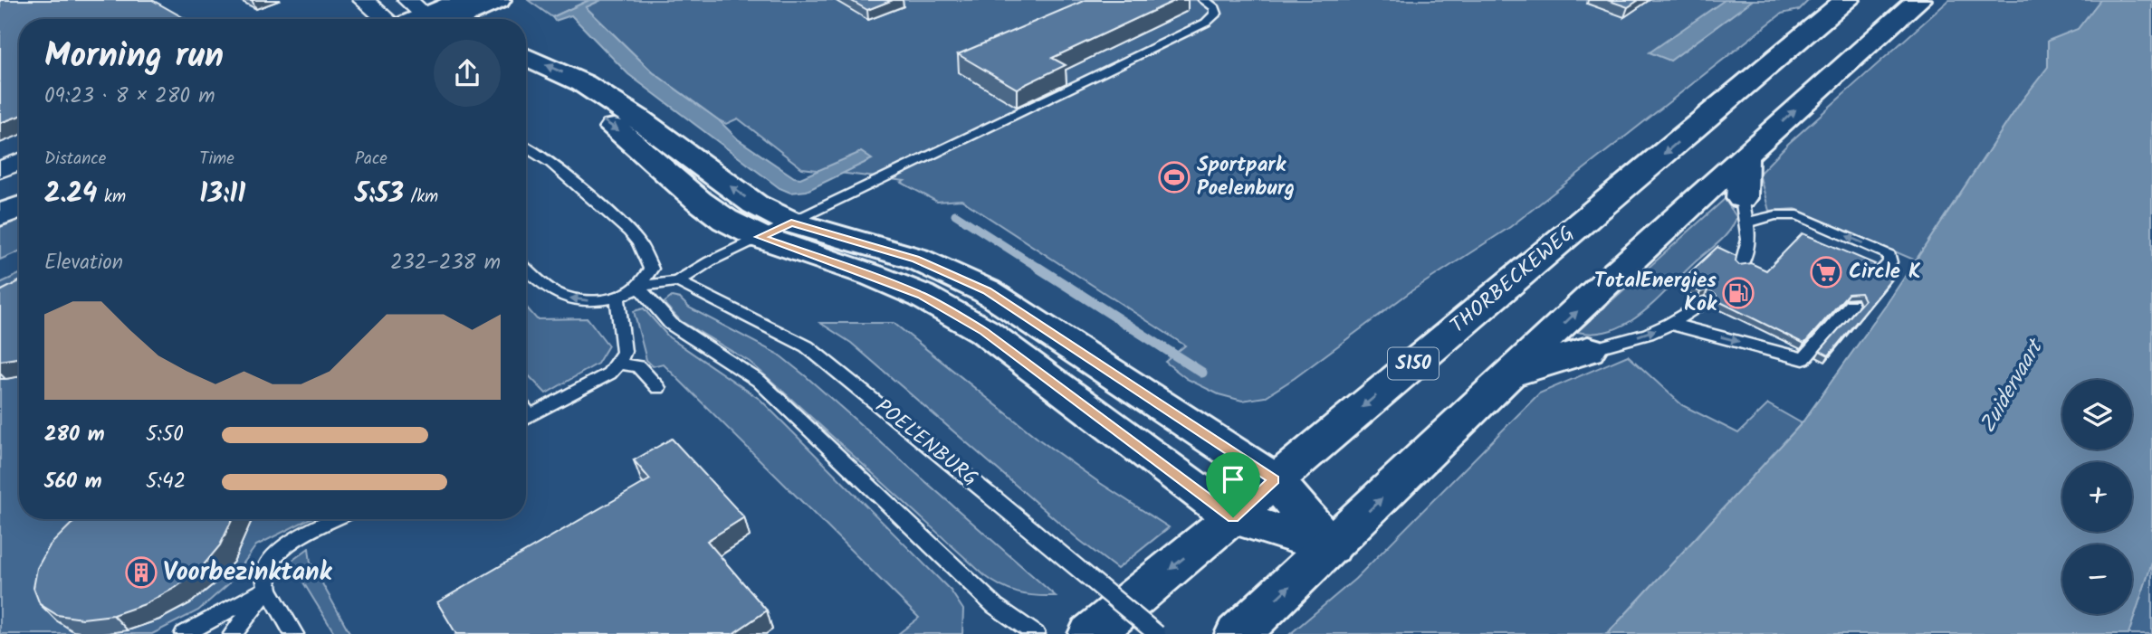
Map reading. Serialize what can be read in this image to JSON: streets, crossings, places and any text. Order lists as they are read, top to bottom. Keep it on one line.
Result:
{"streets":{"main road":["THORBECKEWEG","S150"],"lane":["POELENBURG"]},"water":["Zuidervaart"],"places":{"sports":["Sportpark Poelenburg"],"supermarket":["Circle K"],"fuel station":["TotalEnergies Kok"],"building":["Voorbezinktank"]},"page":{"heading":["Morning run","09:23 · 8 × 280 m"],"stats":[["Distance","2.24 km"],["Time","13:11"],["Pace","5:53 /km"]],"chart":["Elevation","232–238 m"],"map_buttons":["+","−"],"list":[{"name":"280 m","note":"5:50"},{"name":"560 m","note":"5:42"}]}}
